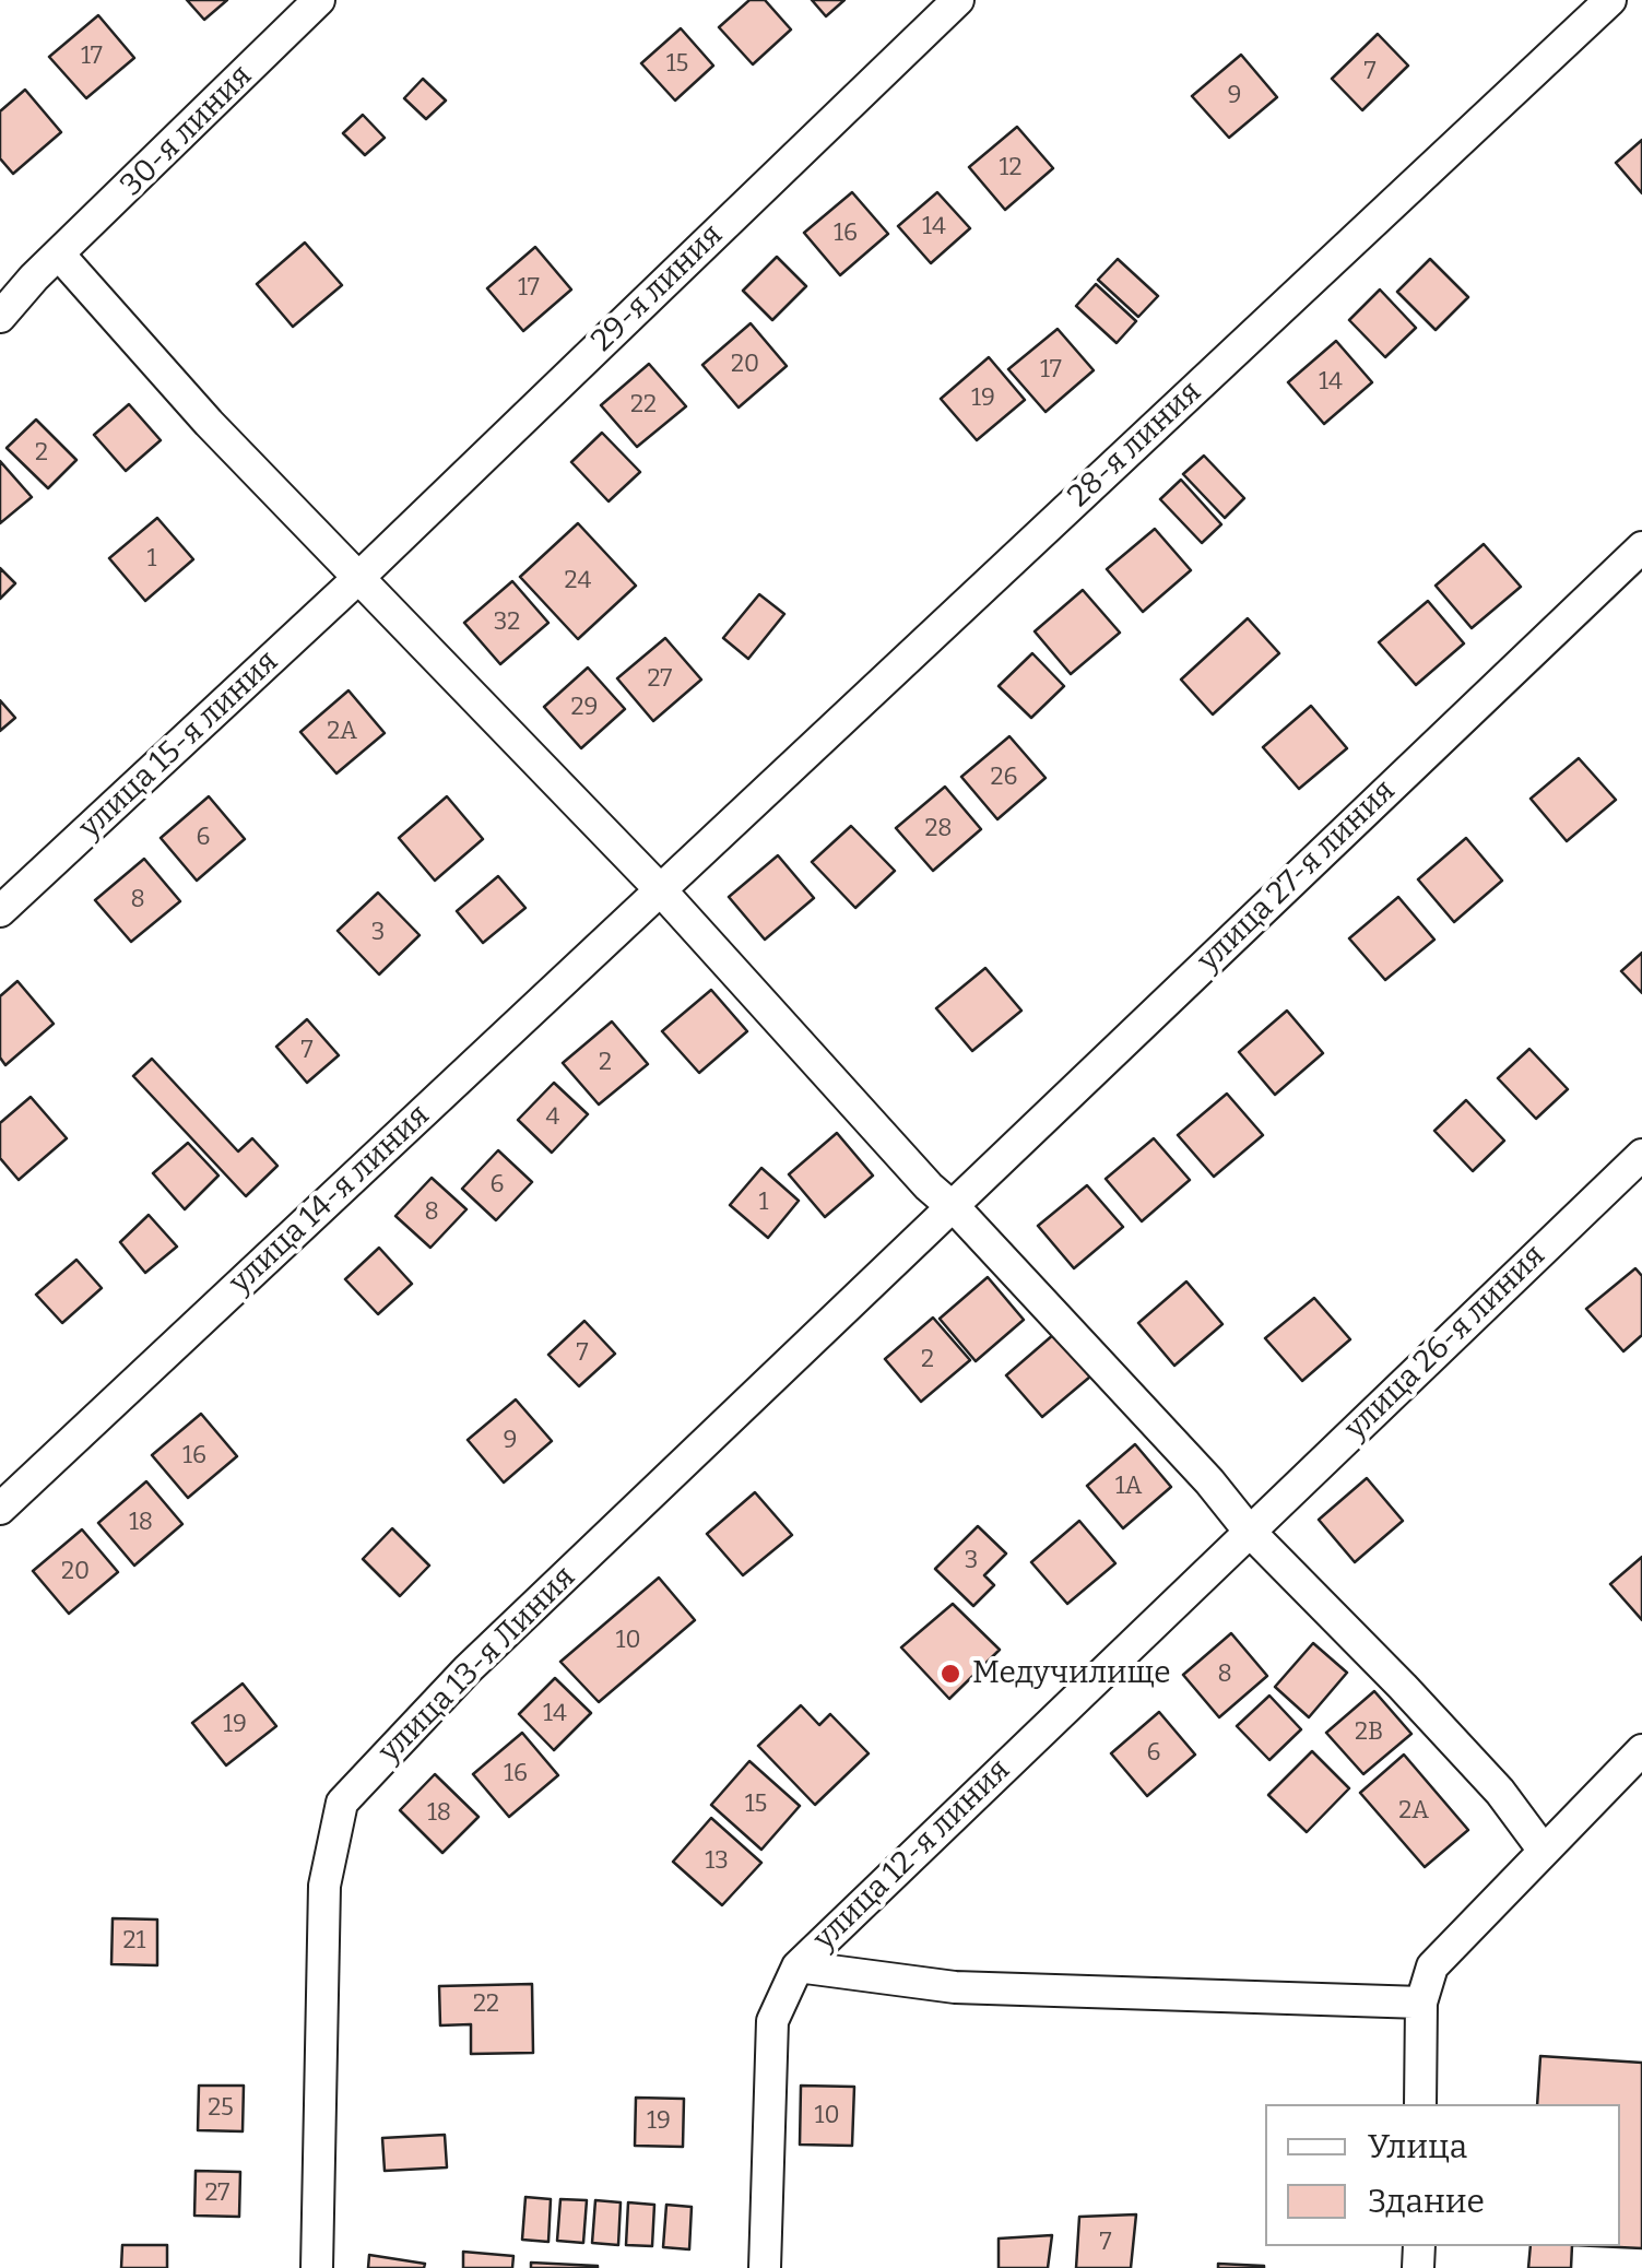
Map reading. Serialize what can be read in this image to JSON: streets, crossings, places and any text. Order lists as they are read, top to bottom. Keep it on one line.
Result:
{"streets":{"street":["30-я линия","29-я линия","28-я линия","улица 15-я линия","улица 27-я линия","улица 14-я линия","улица 26-я линия","улица 13-я Линия","улица 12-я линия"]},"crossings":[["29-я линия","улица 15-я линия"],["28-я линия","улица 14-я линия"],["улица 27-я линия","улица 13-я Линия"],["улица 26-я линия","улица 12-я линия"]],"places":["Медучилище"],"house_numbers":["17","15","7","9","12","14","16","17","20","17","14","19","22","2","1","24","32","27","29","2А","26","28","6","8","3","7","2","4","6","1","8","7","2","9","16","1А","18","3","20","10","8","14","19","2В","6","16","15","2А","18","13","21","22","25","10","19","27","7"],"legend":["Улица","Здание"]}
